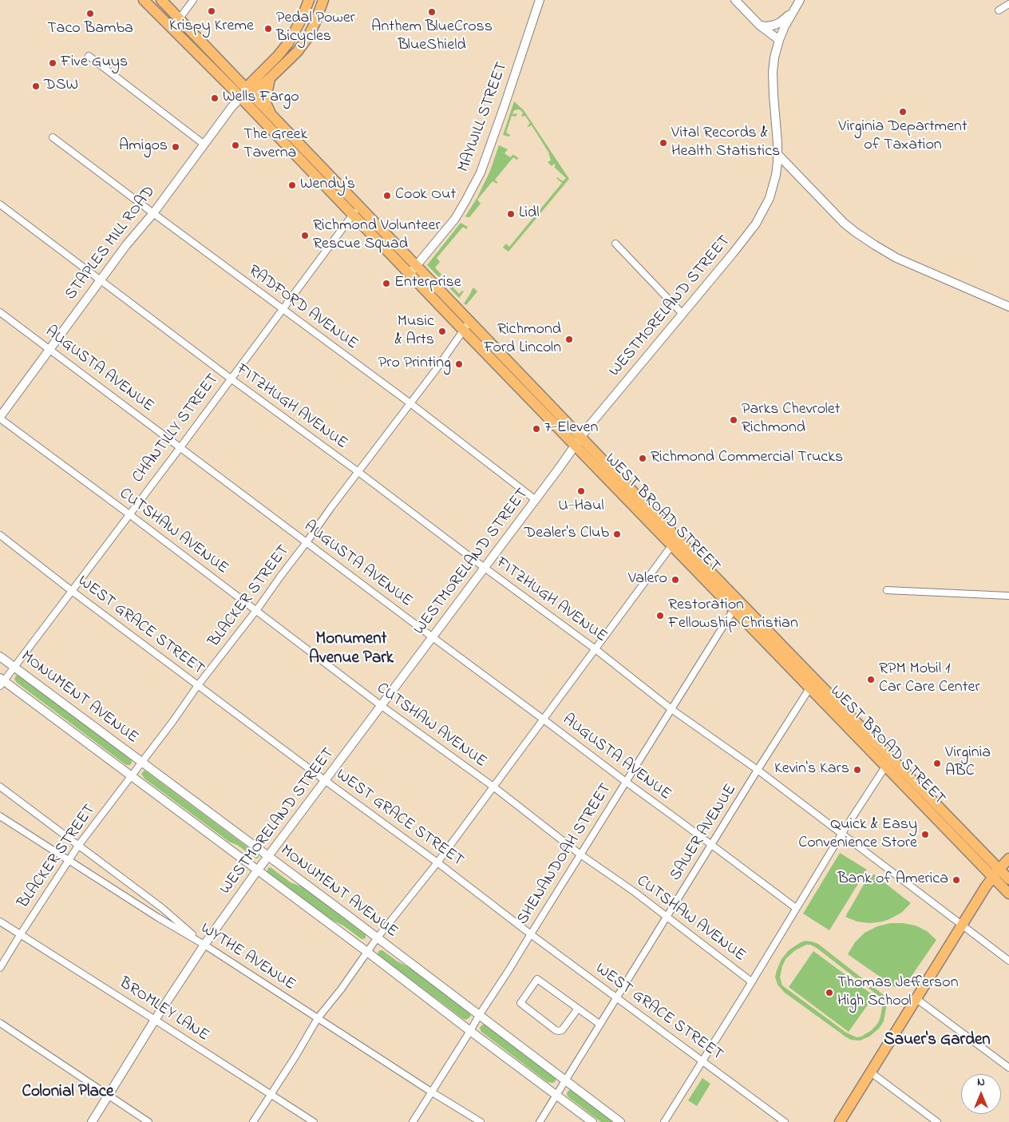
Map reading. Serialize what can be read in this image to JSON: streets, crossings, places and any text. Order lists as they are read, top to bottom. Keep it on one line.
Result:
{"streets":{"main road":["STAPLES MILL ROAD","WEST BROAD STREET"],"street":["MAYWILL STREET","WESTMORELAND STREET","RADFORD AVENUE","AUGUSTA AVENUE","FITZHUGH AVENUE","CHANTILLY STREET","CUTSHAW AVENUE","BLACKER STREET","WEST GRACE STREET","MONUMENT AVENUE","SAUER AVENUE","SHENANDOAH STREET","WYTHE AVENUE","BROMLEY LANE"]},"crossings":[["MAYWILL STREET","WEST BROAD STREET"],["STAPLES MILL ROAD","RADFORD AVENUE"],["STAPLES MILL ROAD","AUGUSTA AVENUE"],["STAPLES MILL ROAD","FITZHUGH AVENUE"],["STAPLES MILL ROAD","WEST BROAD STREET"],["STAPLES MILL ROAD","CUTSHAW AVENUE"],["WESTMORELAND STREET","RADFORD AVENUE"],["WESTMORELAND STREET","AUGUSTA AVENUE"],["WESTMORELAND STREET","FITZHUGH AVENUE"],["WESTMORELAND STREET","WEST BROAD STREET"],["WESTMORELAND STREET","CUTSHAW AVENUE"],["WESTMORELAND STREET","WEST GRACE STREET"],["WESTMORELAND STREET","MONUMENT AVENUE"],["WESTMORELAND STREET","WYTHE AVENUE"],["WESTMORELAND STREET","BROMLEY LANE"],["RADFORD AVENUE","CHANTILLY STREET"],["RADFORD AVENUE","BLACKER STREET"],["AUGUSTA AVENUE","CHANTILLY STREET"],["AUGUSTA AVENUE","BLACKER STREET"],["AUGUSTA AVENUE","SAUER AVENUE"],["AUGUSTA AVENUE","SHENANDOAH STREET"],["FITZHUGH AVENUE","CHANTILLY STREET"],["FITZHUGH AVENUE","BLACKER STREET"],["FITZHUGH AVENUE","SAUER AVENUE"],["FITZHUGH AVENUE","SHENANDOAH STREET"],["CHANTILLY STREET","WEST BROAD STREET"],["CHANTILLY STREET","CUTSHAW AVENUE"],["CHANTILLY STREET","WEST GRACE STREET"],["CHANTILLY STREET","MONUMENT AVENUE"],["WEST BROAD STREET","BLACKER STREET"],["WEST BROAD STREET","SAUER AVENUE"],["WEST BROAD STREET","SHENANDOAH STREET"],["CUTSHAW AVENUE","BLACKER STREET"],["CUTSHAW AVENUE","SAUER AVENUE"],["CUTSHAW AVENUE","SHENANDOAH STREET"],["BLACKER STREET","WEST GRACE STREET"],["BLACKER STREET","MONUMENT AVENUE"],["BLACKER STREET","WYTHE AVENUE"],["BLACKER STREET","BROMLEY LANE"],["WEST GRACE STREET","SAUER AVENUE"],["WEST GRACE STREET","SHENANDOAH STREET"],["MONUMENT AVENUE","SAUER AVENUE"],["MONUMENT AVENUE","SHENANDOAH STREET"],["SHENANDOAH STREET","WYTHE AVENUE"]],"districts":["Monument Avenue Park","Sauer's Garden","Colonial Place"],"places":["Krispy Kreme","Anthem BlueCross BlueShield","Taco Bamba","Pedal Power Bicycles","Five Guys","DSW","Wells Fargo","Virginia Department of Taxation","Vital Records & Health Statistics","The Greek Taverna","Amigos","Wendy's","Cook Out","Lidl","Richmond Volunteer Rescue Squad","Enterprise","Music & Arts","Richmond Ford Lincoln","Pro Printing","Parks Chevrolet Richmond","7-Eleven","Richmond Commercial Trucks","U-Haul","Dealer's Club","Valero","Restoration Fellowship Christian","RPM Mobil 1 Car Care Center","Virginia ABC","Kevin's Kars","Quick & Easy Convenience Store","Bank of America","Thomas Jefferson High School"],"north":"top"}
